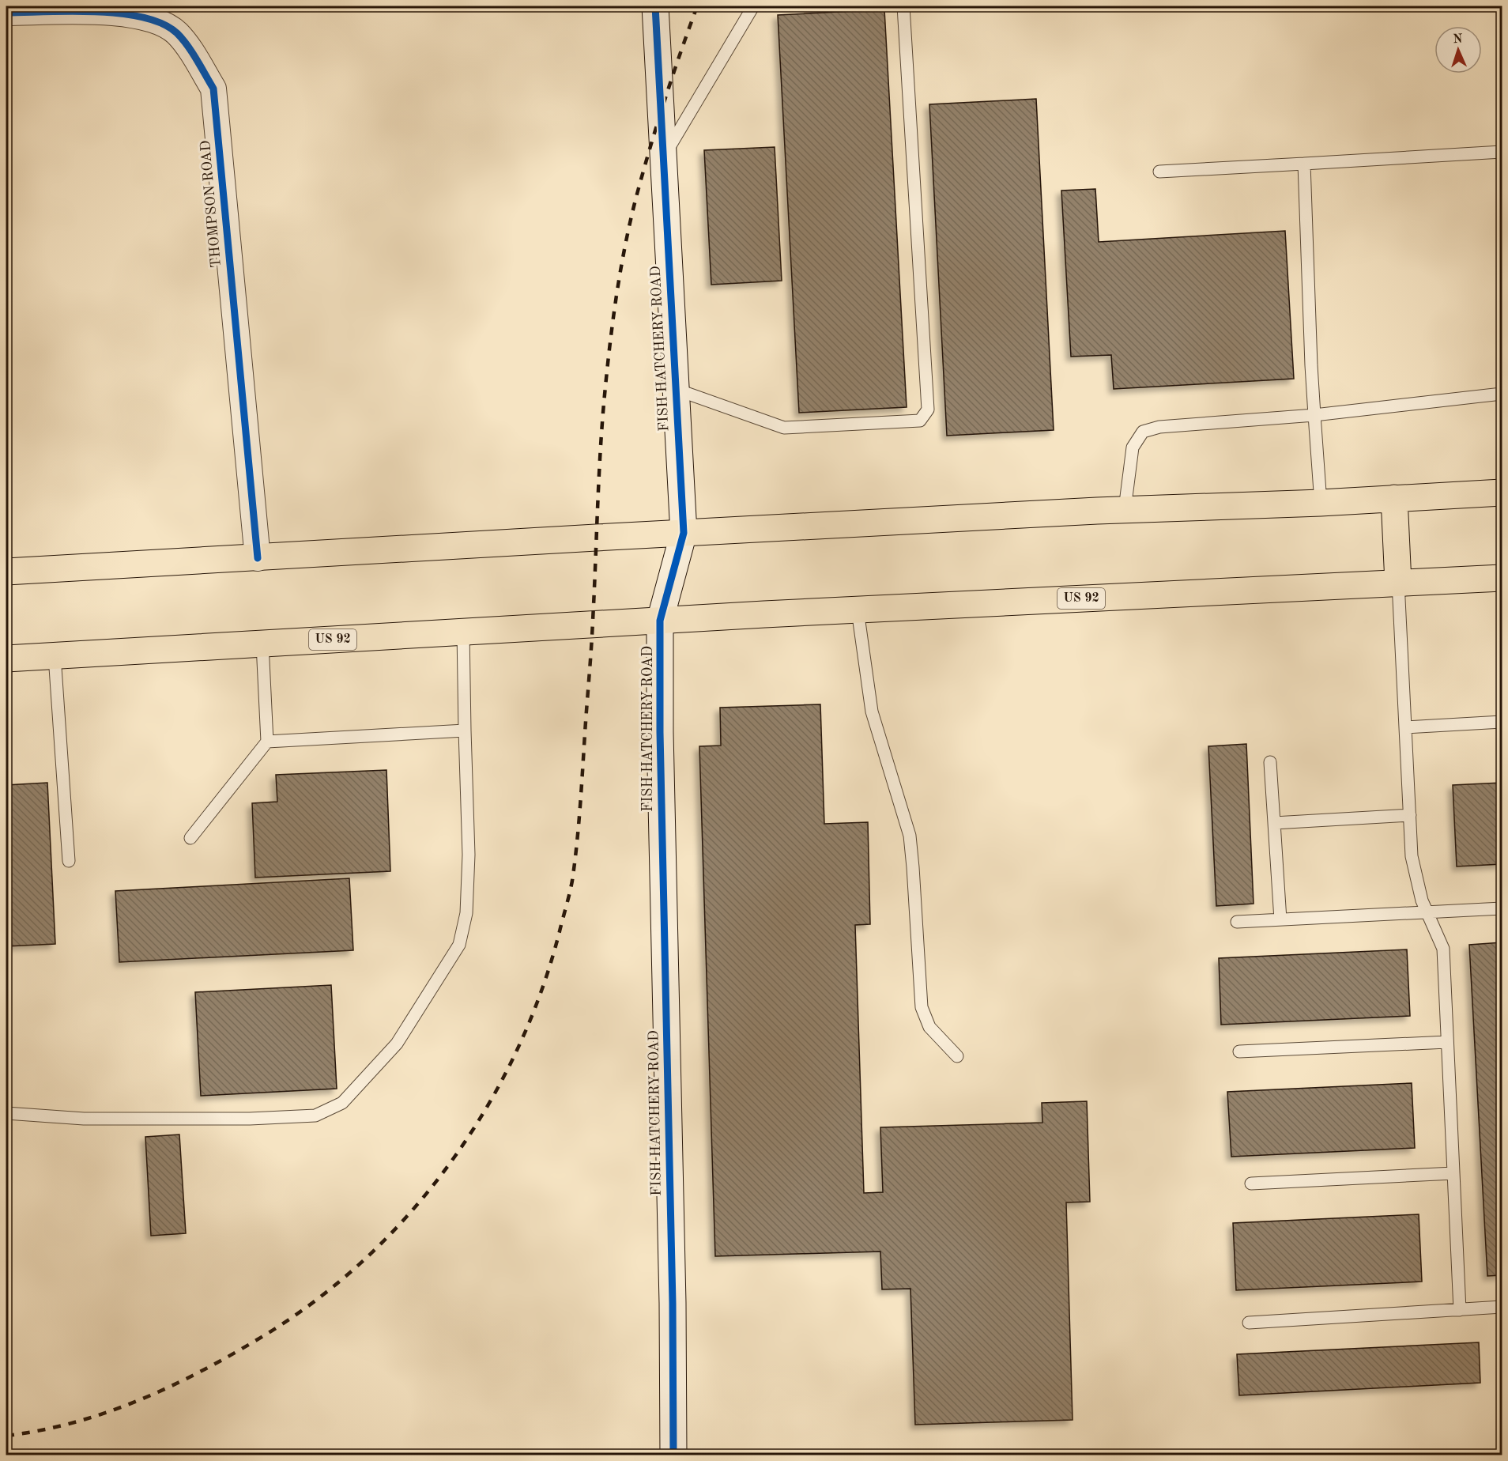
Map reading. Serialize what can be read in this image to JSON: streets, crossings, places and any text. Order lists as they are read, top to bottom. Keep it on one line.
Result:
{"streets":{"main road":["US 92"],"street":["THOMPSON ROAD","FISH HATCHERY ROAD"]},"crossings":[["FISH HATCHERY ROAD","US 92"]],"north":"top"}
